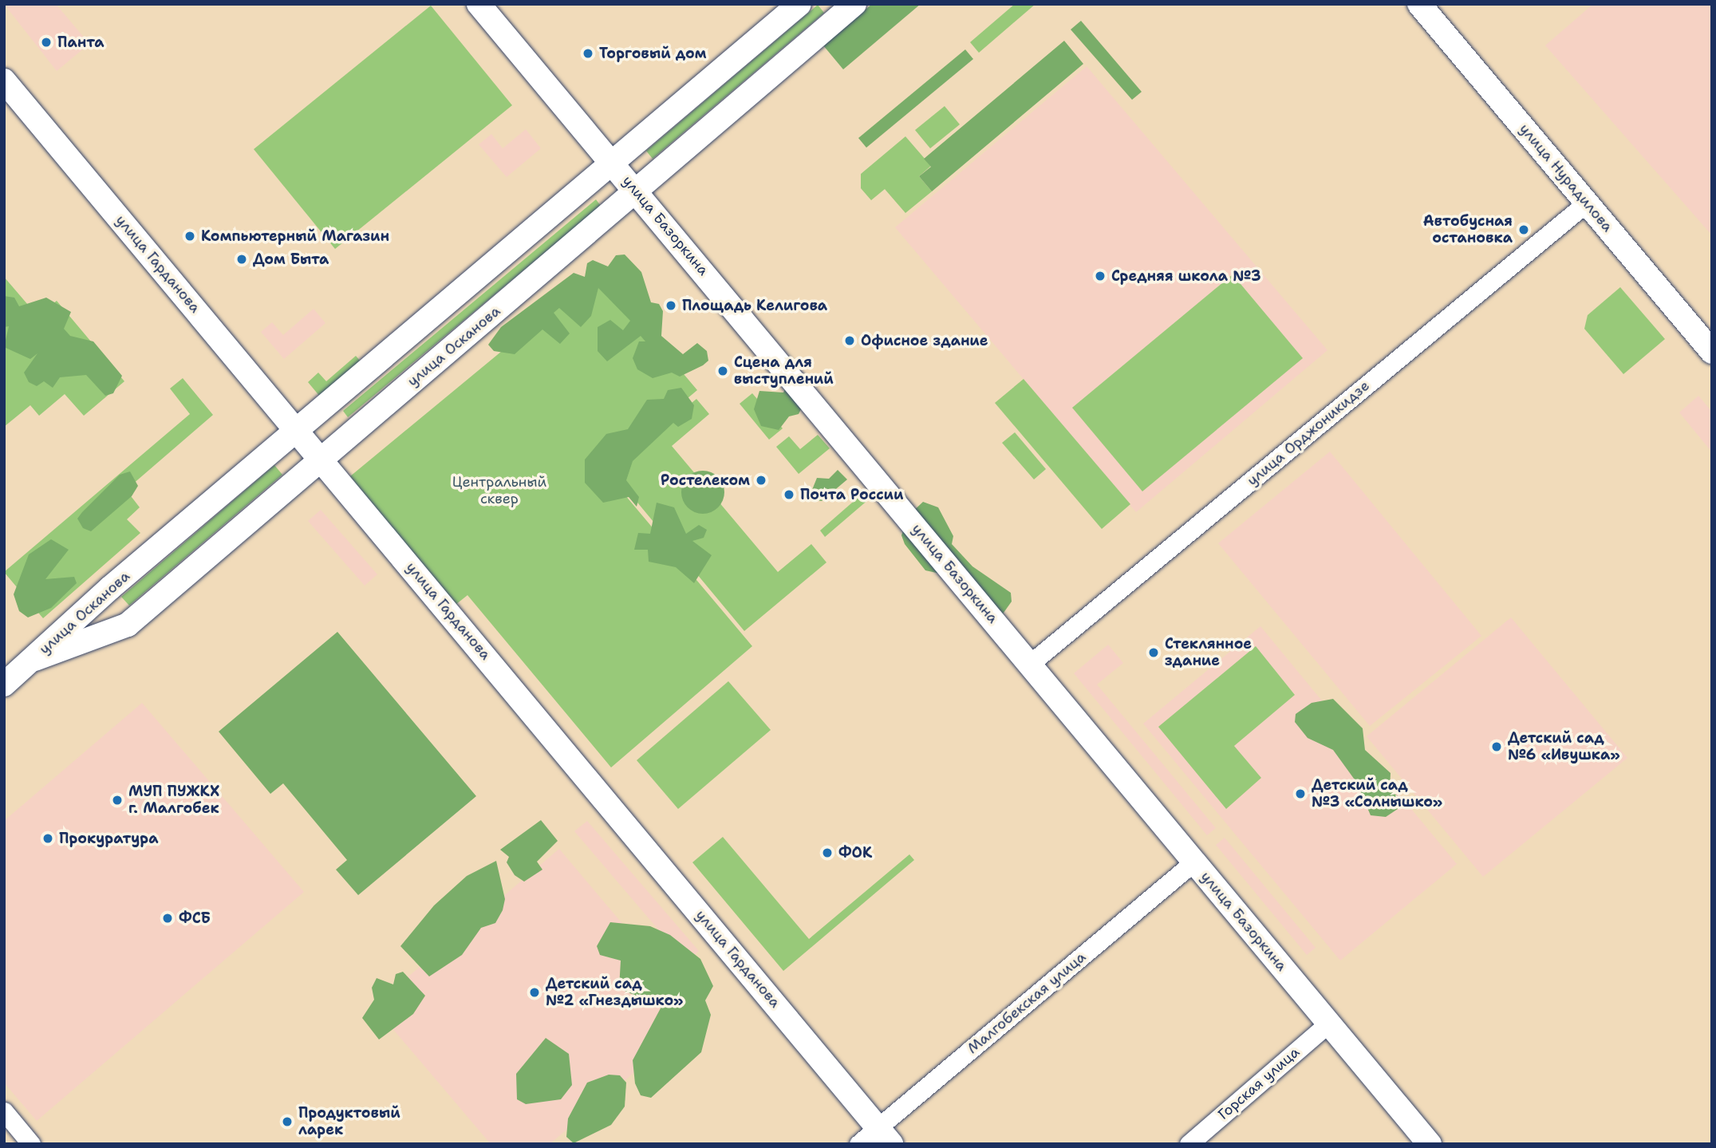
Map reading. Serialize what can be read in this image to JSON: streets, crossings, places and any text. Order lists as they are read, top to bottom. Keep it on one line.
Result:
{"streets":{"street":["улица Нурадилова","улица Базоркина","улица Гарданова","улица Осканова","улица Орджоникидзе","Малгобекская улица","Горская улица"]},"crossings":[["улица Нурадилова","улица Орджоникидзе"],["улица Базоркина","улица Осканова"],["улица Базоркина","улица Орджоникидзе"],["улица Базоркина","Малгобекская улица"],["улица Базоркина","Горская улица"],["улица Гарданова","улица Осканова"],["улица Гарданова","Малгобекская улица"]],"parks":["Центральный сквер"],"places":["Панта","Торговый дом","Автобусная остановка","Компьютерный Магазин","Дом Быта","Средняя школа №3","Площадь Келигова","Офисное здание","Сцена для выступлений","Ростелеком","Почта России","Стеклянное здание","Детский сад №6 «Ивушка»","Детский сад №3 «Солнышко»","МУП ПУЖКХ г. Малгобек","Прокуратура","ФОК","ФСБ","Детский сад №2 «Гнездышко»","Продуктовый ларек"]}
